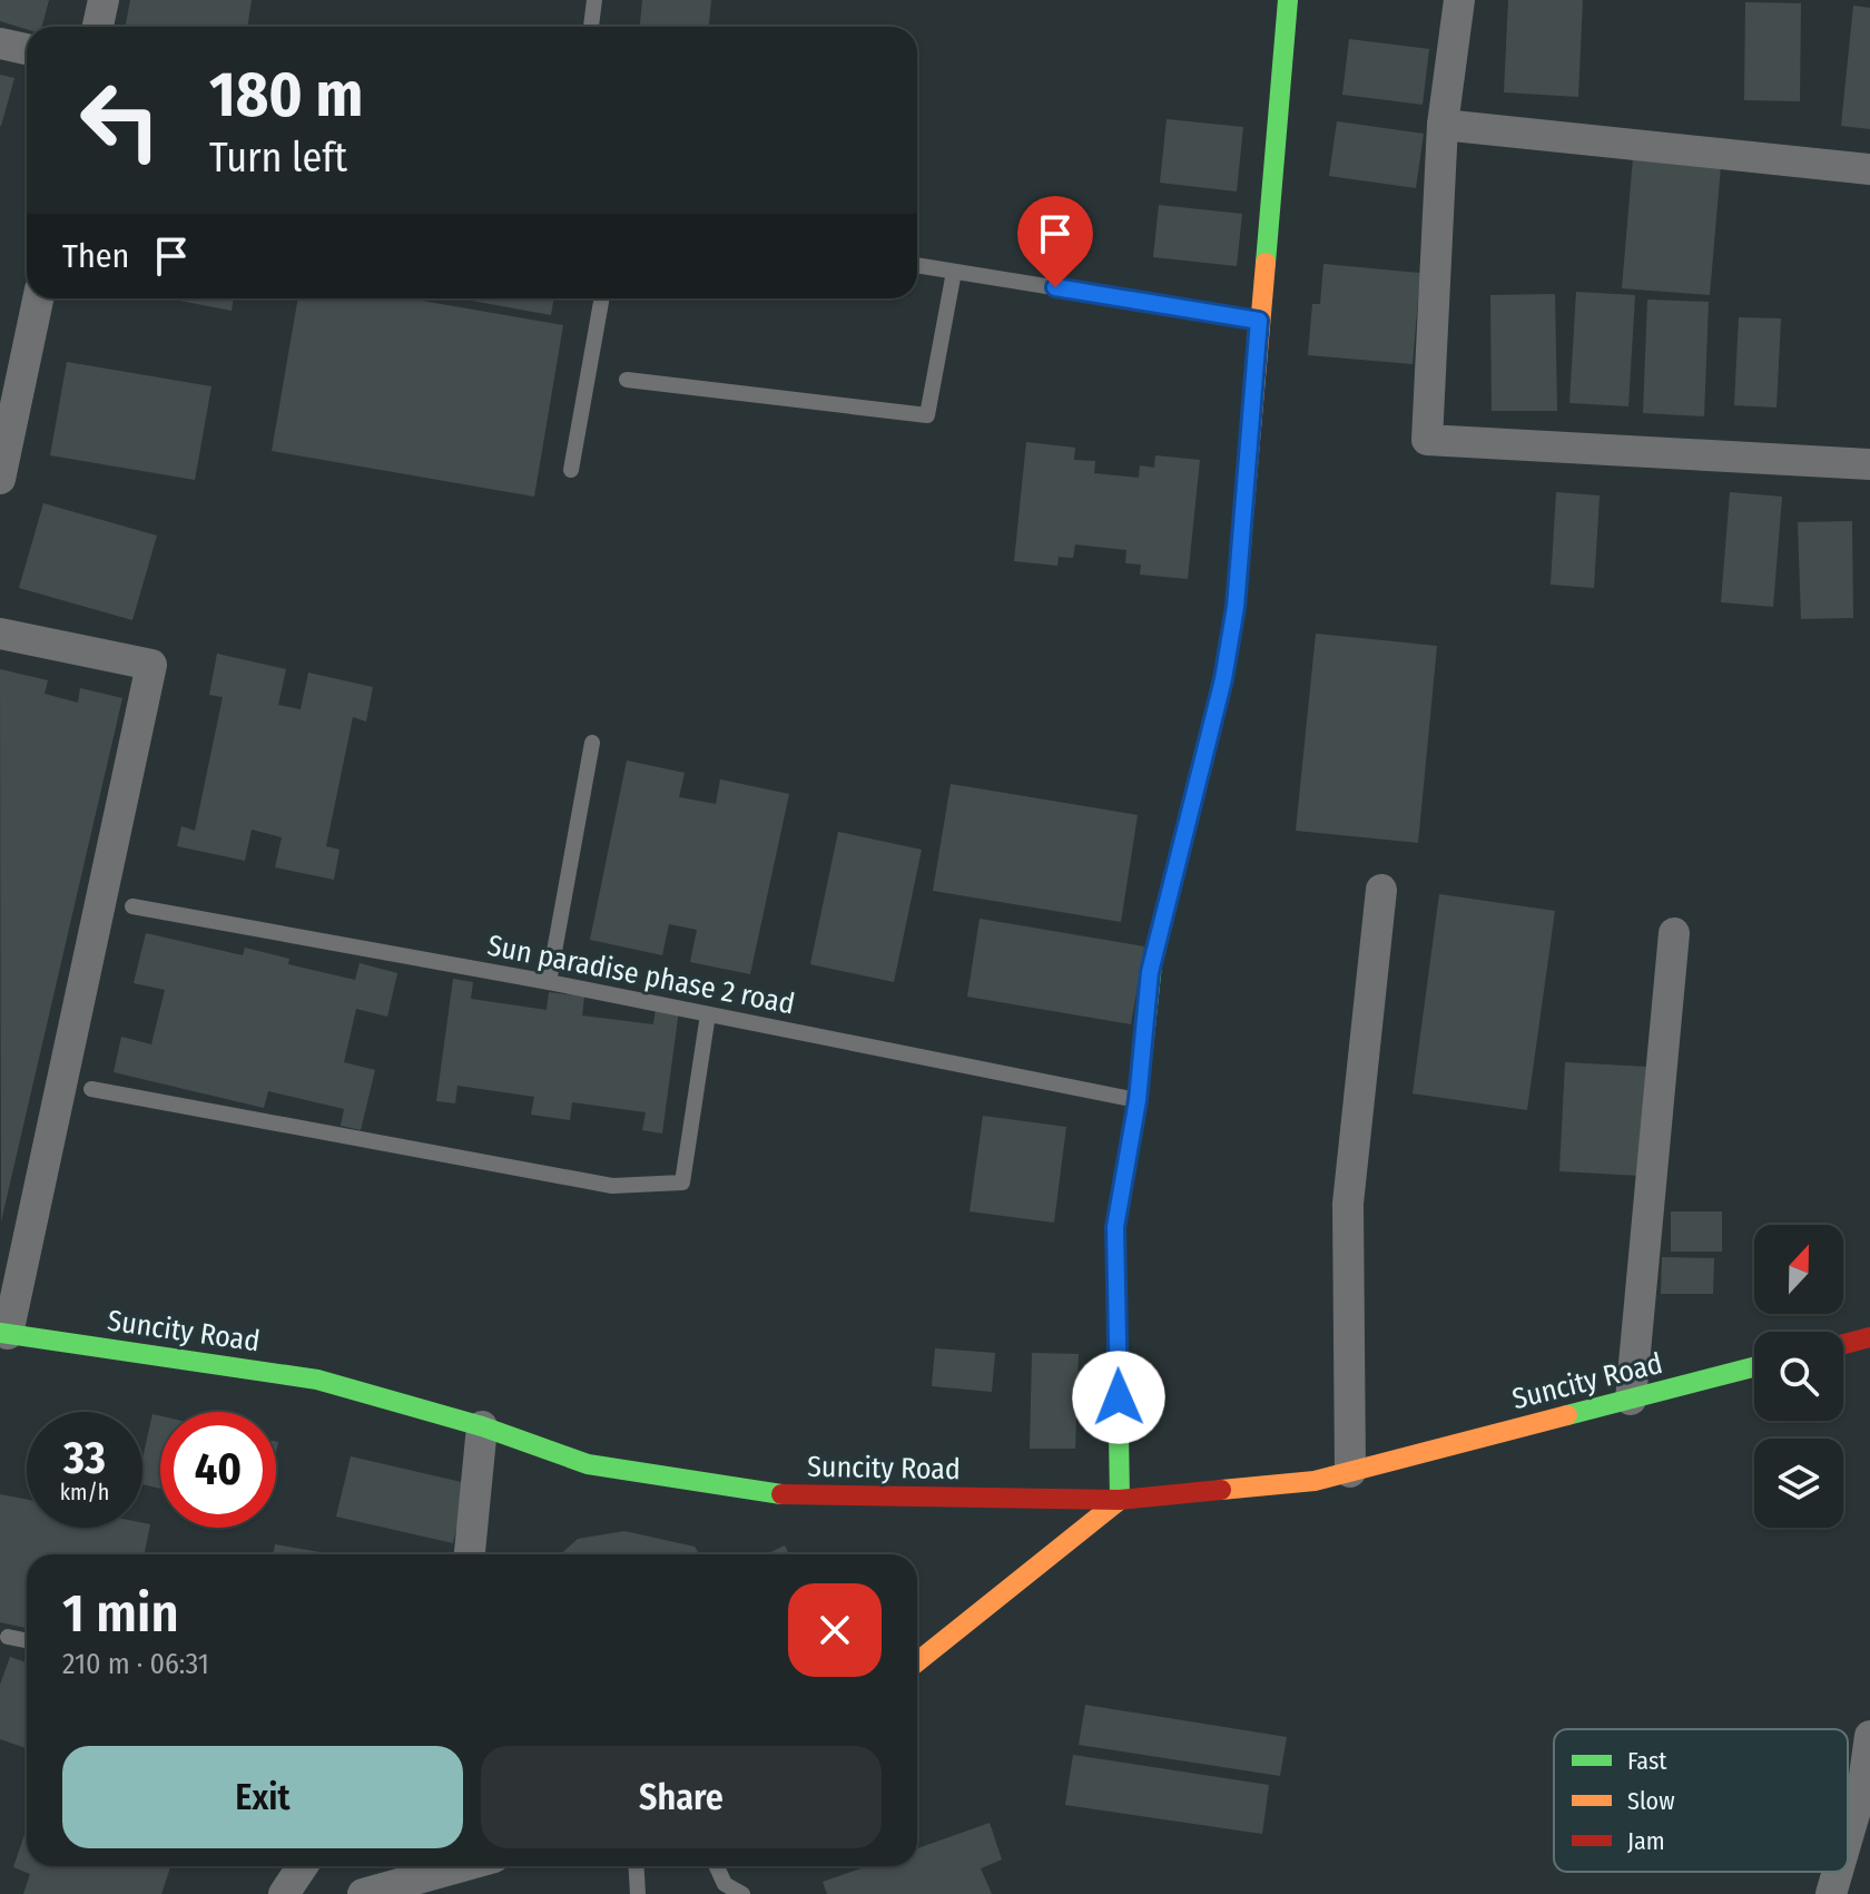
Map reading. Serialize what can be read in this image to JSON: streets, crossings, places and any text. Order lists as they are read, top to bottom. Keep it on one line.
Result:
{"streets":{"street":["Suncity Road"],"lane":["Sun paradise phase 2 road"]},"legend":["Fast","Slow","Jam"],"north":"top","page":{"turn":["180 m","Turn left"],"then":"Then","speed":"33 km/h","limit":"40","heading":["1 min","210 m · 06:31"],"buttons":["Exit","Share"]}}
